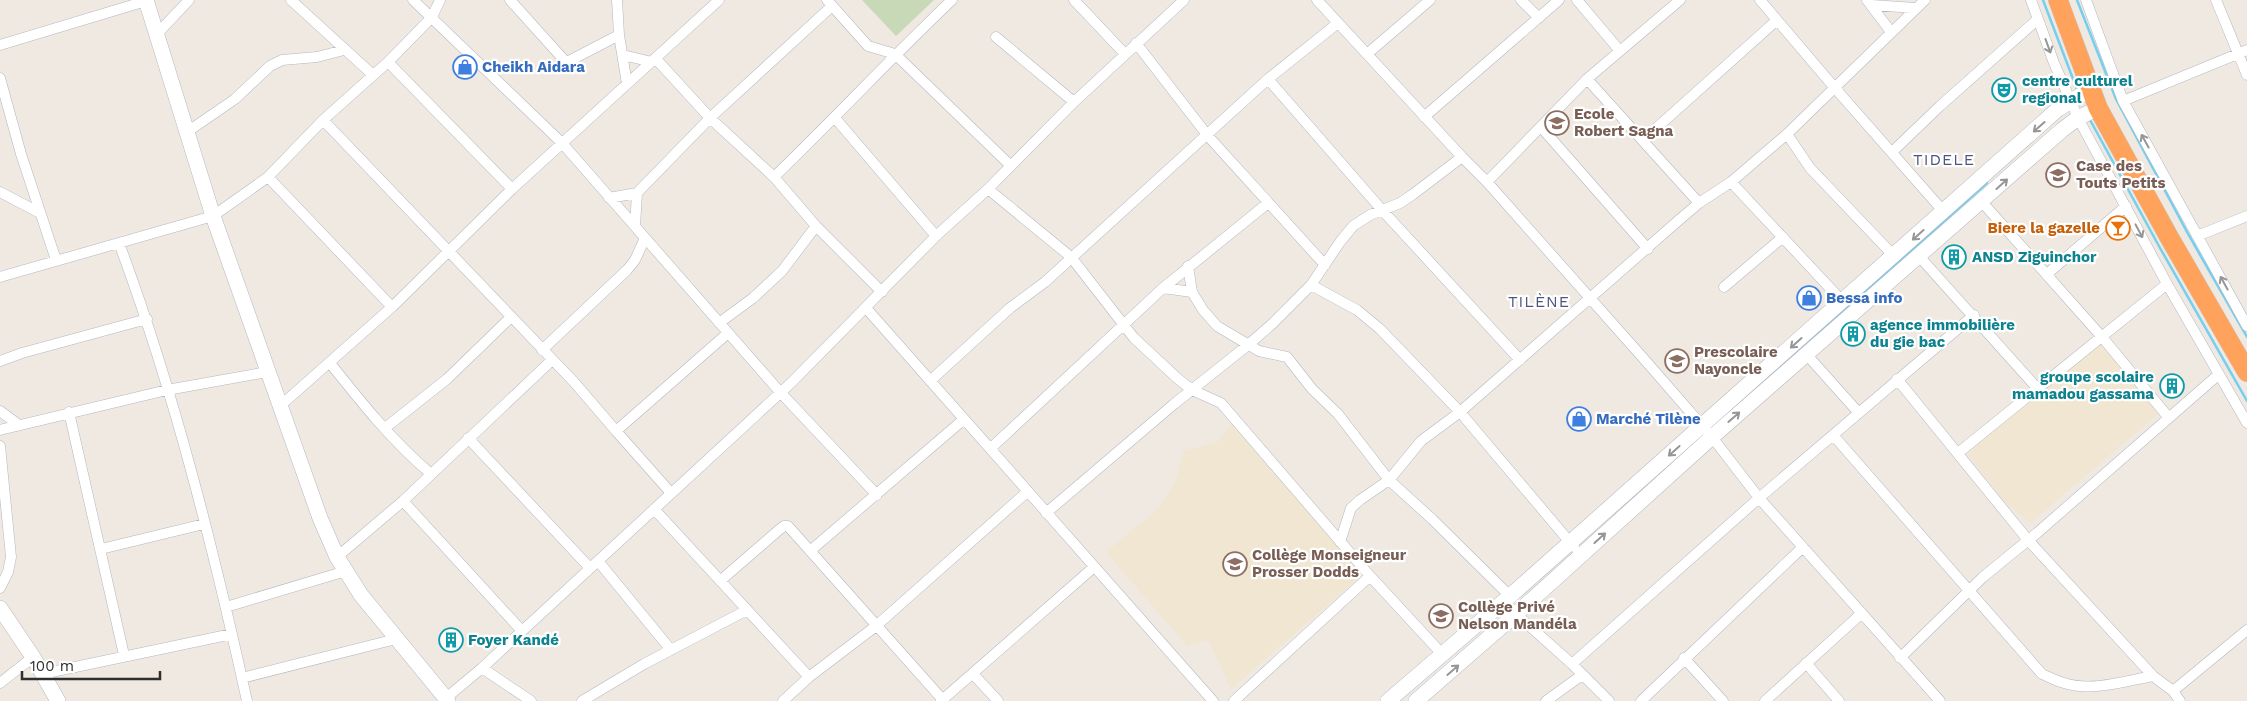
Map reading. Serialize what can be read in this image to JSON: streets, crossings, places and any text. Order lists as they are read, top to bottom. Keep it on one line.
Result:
{"districts":["TIDELE","TILÈNE"],"places":{"shop":["Cheikh Aidara","Bessa info","Marché Tilène"],"theatre":["centre culturel regional"],"school or university":["Ecole Robert Sagna","Case des Touts Petits","Prescolaire Nayoncle","Collège Monseigneur Prosser Dodds","Collège Privé Nelson Mandéla"],"bar":["Biere la gazelle"],"building":["ANSD Ziguinchor","agence immobilière du gie bac","groupe scolaire mamadou gassama","Foyer Kandé"]},"scale_bar":"100 m"}
